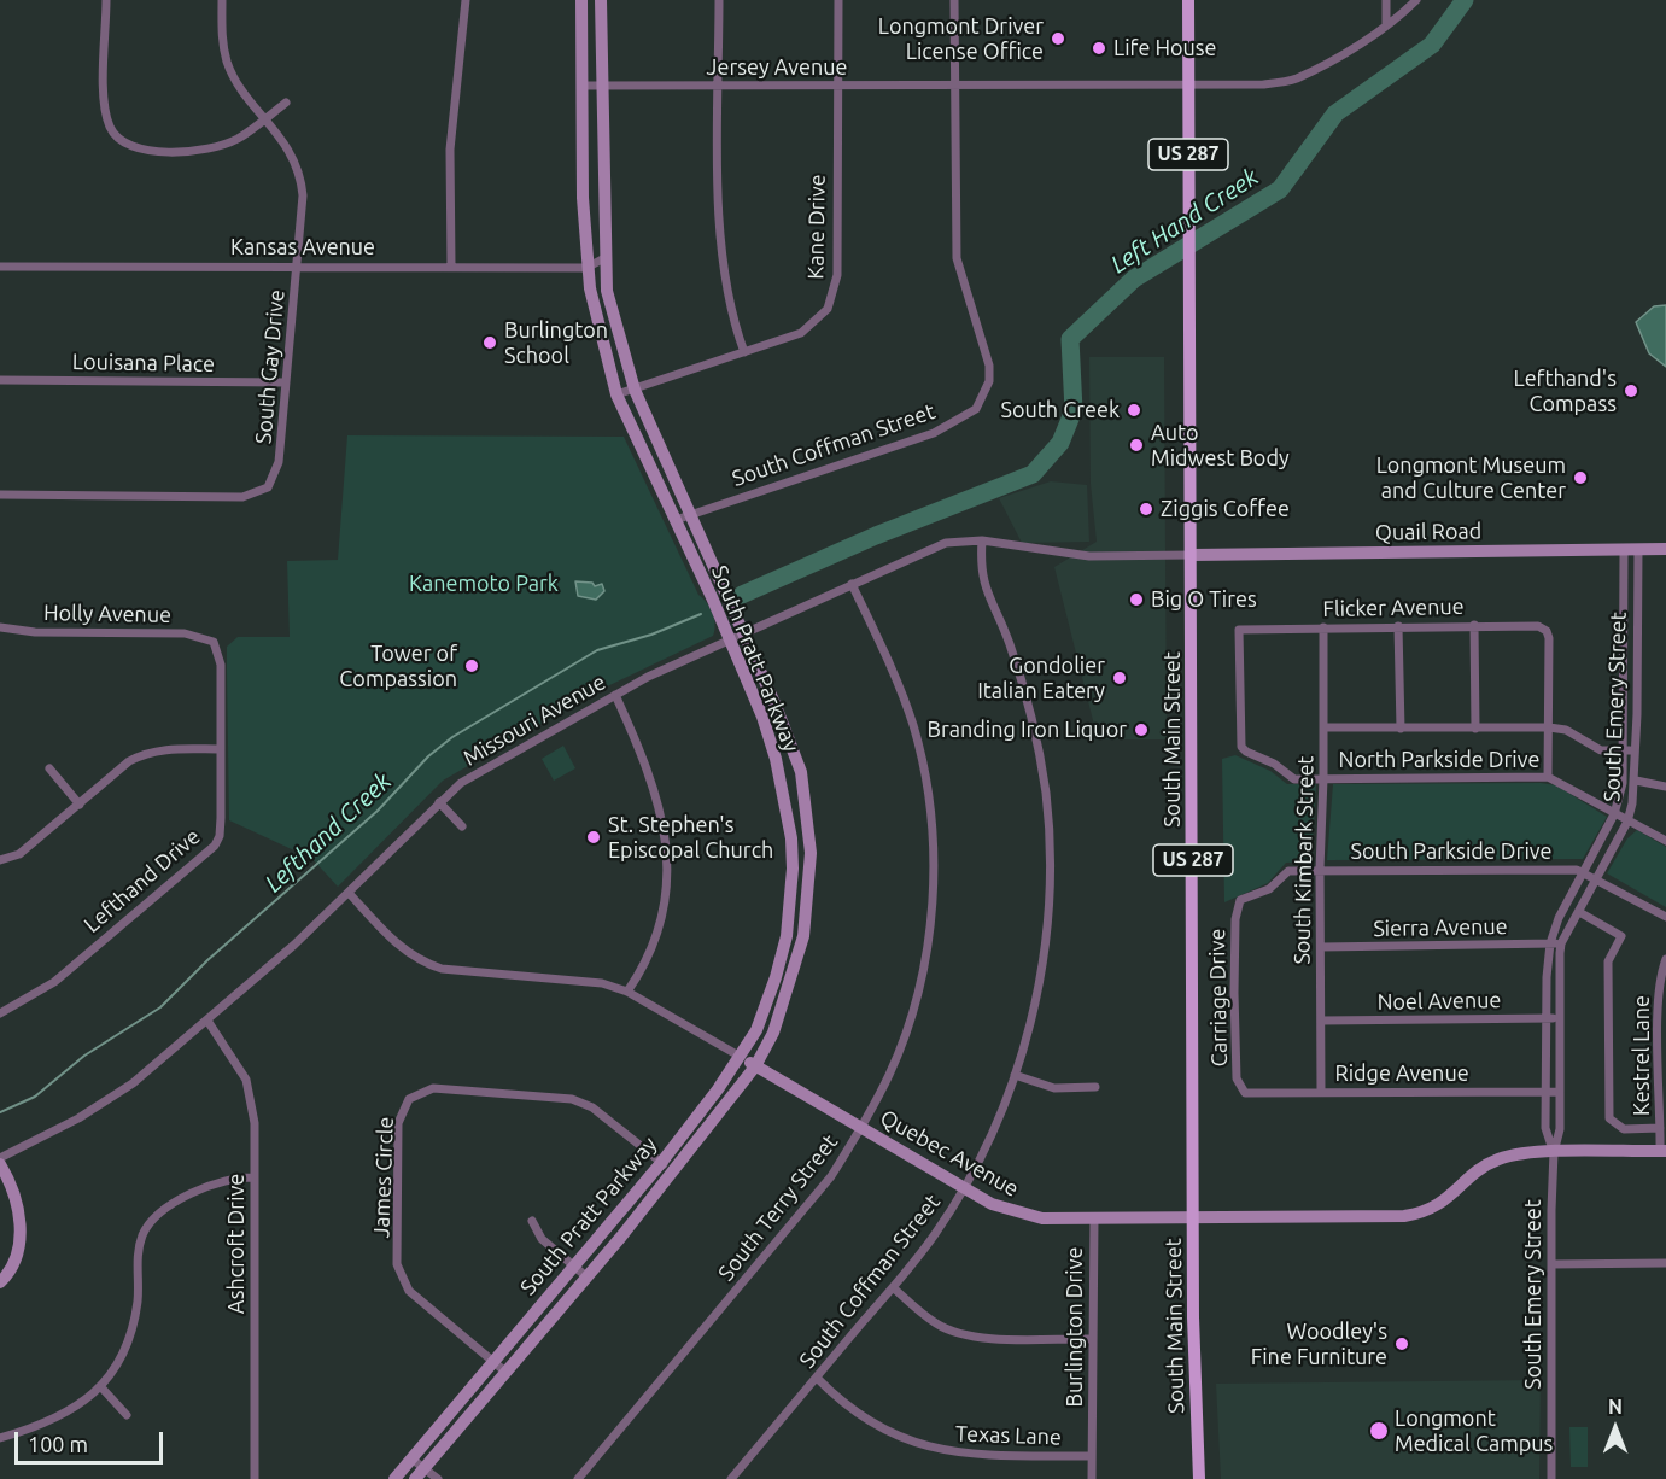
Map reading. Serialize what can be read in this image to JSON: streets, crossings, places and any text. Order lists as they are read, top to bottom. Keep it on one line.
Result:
{"streets":{"main road":["US 287","South Main Street"],"street":["Jersey Avenue","Kane Drive","Kansas Avenue","Louisana Place","South Gay Drive","South Coffman Street","Quail Road","Flicker Avenue","Holly Avenue","South Pratt Parkway","South Emery Street","Missouri Avenue","North Parkside Drive","South Parkside Drive","South Kimbark Street","Lefthand Drive","Sierra Avenue","Carriage Drive","Noel Avenue","Kestrel Lane","Ridge Avenue","Quebec Avenue","James Circle","South Terry Street","Ashcroft Drive","Burlington Drive","Texas Lane"]},"crossings":[["Jersey Avenue","Kane Drive"],["Jersey Avenue","South Coffman Street"],["Jersey Avenue","South Pratt Parkway"],["Jersey Avenue","South Main Street"],["Kane Drive","South Pratt Parkway"],["Kansas Avenue","South Gay Drive"],["Kansas Avenue","South Pratt Parkway"],["Louisana Place","South Gay Drive"],["South Coffman Street","South Pratt Parkway"],["South Coffman Street","Missouri Avenue"],["South Coffman Street","Quebec Avenue"],["South Coffman Street","Texas Lane"],["Quail Road","South Emery Street"],["Quail Road","Missouri Avenue"],["Quail Road","South Main Street"],["Flicker Avenue","North Parkside Drive"],["Flicker Avenue","South Kimbark Street"],["Holly Avenue","Lefthand Drive"],["South Pratt Parkway","Missouri Avenue"],["South Pratt Parkway","Quebec Avenue"],["South Pratt Parkway","James Circle"],["South Emery Street","North Parkside Drive"],["South Emery Street","South Parkside Drive"],["South Emery Street","Sierra Avenue"],["South Emery Street","Noel Avenue"],["South Emery Street","Ridge Avenue"],["South Emery Street","Quebec Avenue"],["Missouri Avenue","South Main Street"],["Missouri Avenue","Quebec Avenue"],["Missouri Avenue","South Terry Street"],["Missouri Avenue","Ashcroft Drive"],["South Main Street","Quebec Avenue"],["North Parkside Drive","South Kimbark Street"],["South Parkside Drive","South Kimbark Street"],["South Parkside Drive","Carriage Drive"],["South Kimbark Street","Sierra Avenue"],["South Kimbark Street","Noel Avenue"],["South Kimbark Street","Ridge Avenue"],["Carriage Drive","Ridge Avenue"],["Kestrel Lane","Quebec Avenue"],["Quebec Avenue","South Terry Street"],["Quebec Avenue","Burlington Drive"],["Burlington Drive","Texas Lane"]],"water":["Left Hand Creek","Lefthand Creek"],"parks":["Kanemoto Park"],"places":["Longmont Driver License Office","Life House","Burlington School","Lefthand's Compass","South Creek","Auto Midwest Body","Longmont Museum and Culture Center","Ziggis Coffee","Big O Tires","Tower of Compassion","Gondolier Italian Eatery","Branding Iron Liquor","St. Stephen's Episcopal Church","Woodley's Fine Furniture","Longmont Medical Campus"],"scale_bar":"100 m","north":"top"}
